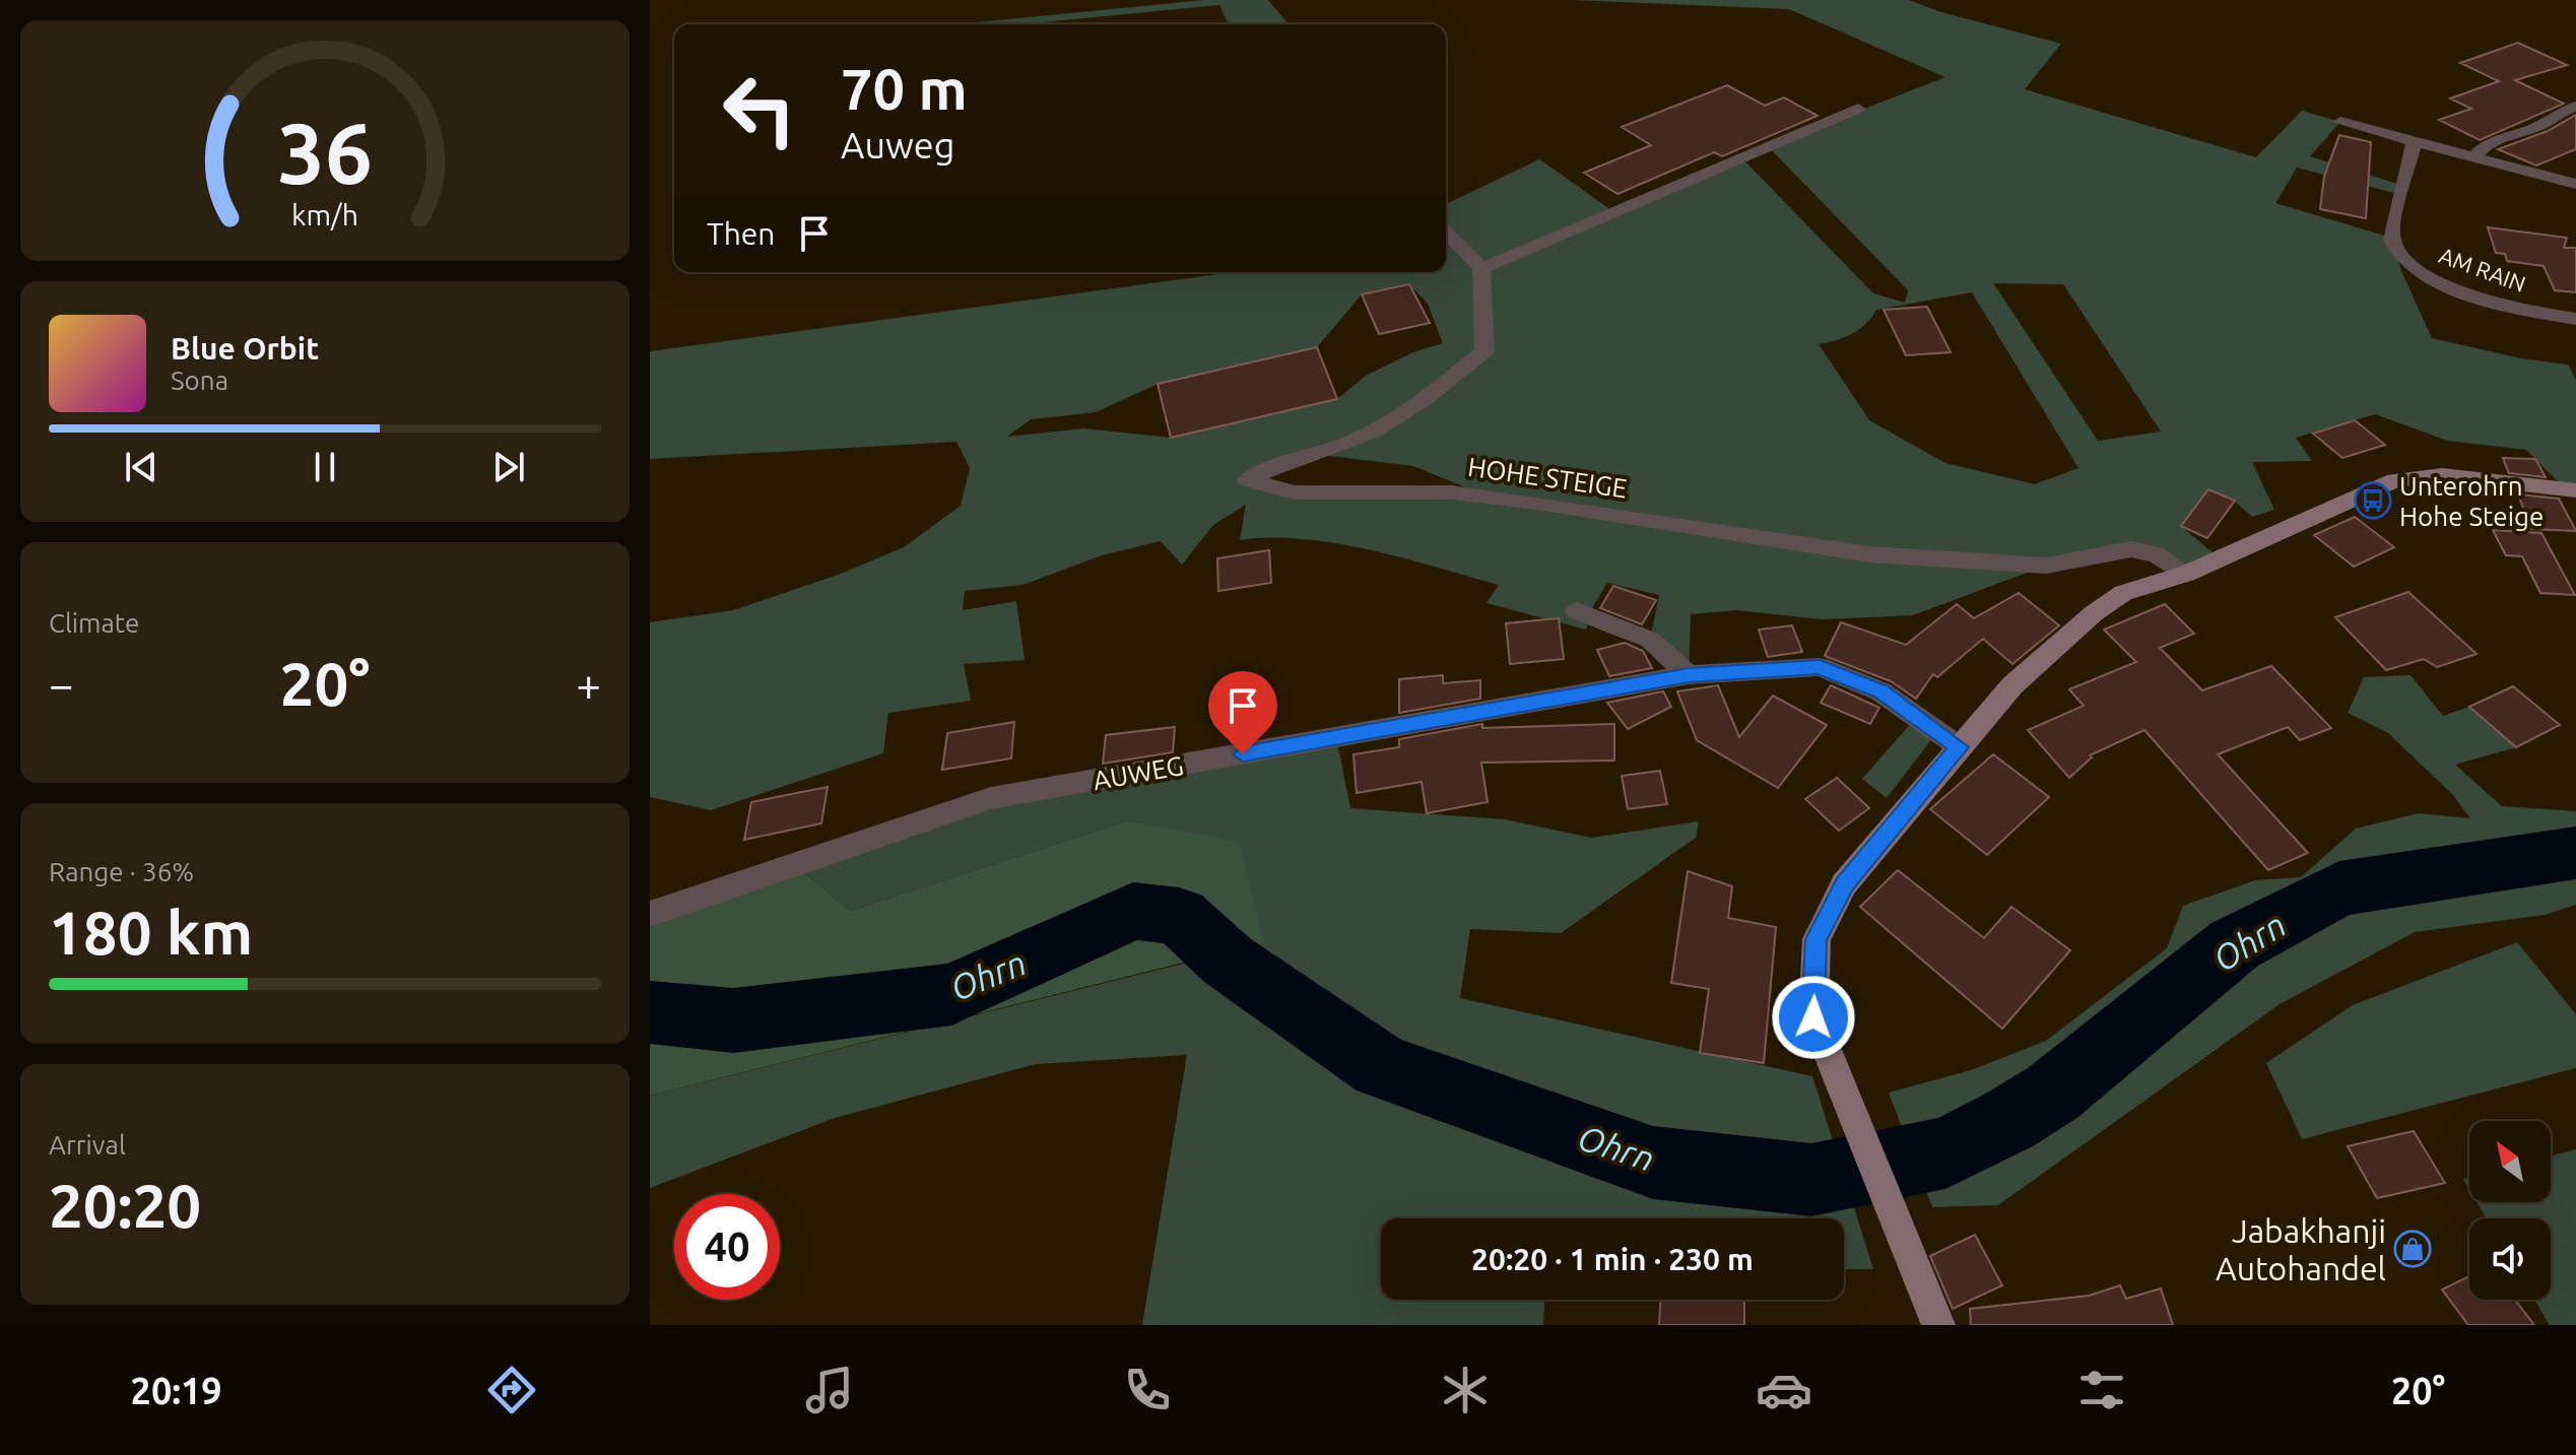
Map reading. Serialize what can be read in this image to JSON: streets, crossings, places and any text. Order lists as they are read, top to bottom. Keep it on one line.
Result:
{"streets":{"street":["AM RAIN","HOHE STEIGE","AUWEG"]},"water":["Ohrn"],"places":{"bus stop":["Unterohrn Hohe Steige"],"shop":["Jabakhanji Autohandel"]},"north":"top left","page":{"turn":["70 m","Auweg"],"then":"Then","song":["Blue Orbit","Sona"],"tile":["Climate",["Range · 36%","180 km"],["Arrival","20:20"]],"heat":["−","20°","+"],"limit":"40","trip":"20:20 · 1 min · 230 m","tabs":["20:19","20°"],"gauge":["36","km/h"]}}
